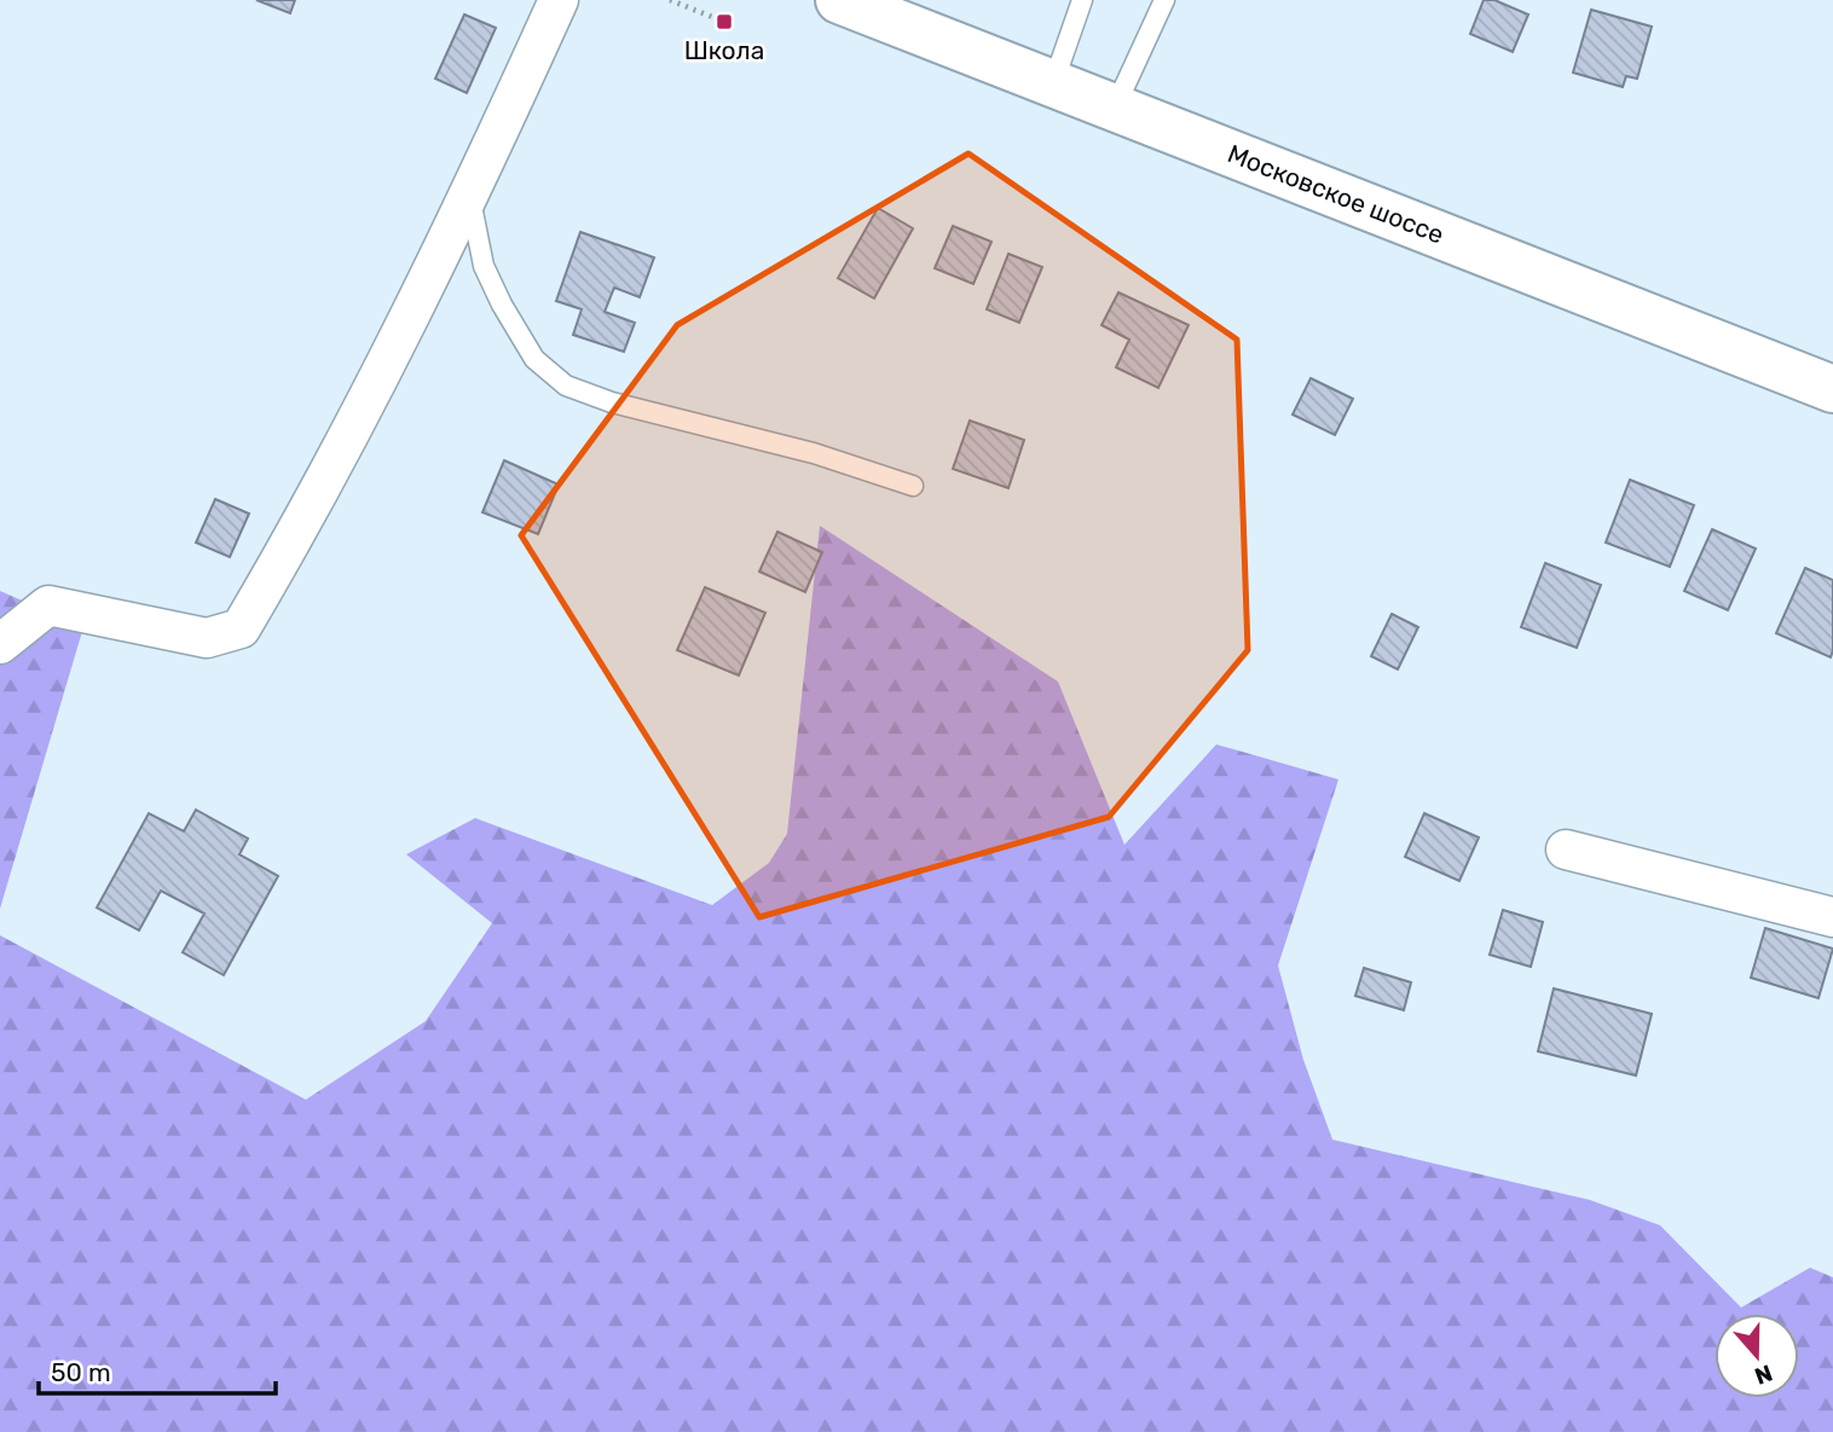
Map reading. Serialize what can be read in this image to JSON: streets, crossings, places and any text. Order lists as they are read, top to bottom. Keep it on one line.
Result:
{"streets":{"main road":["Московское шоссе"]},"places":{"transit":["Школа"]},"scale_bar":"50 m","north":"bottom"}
